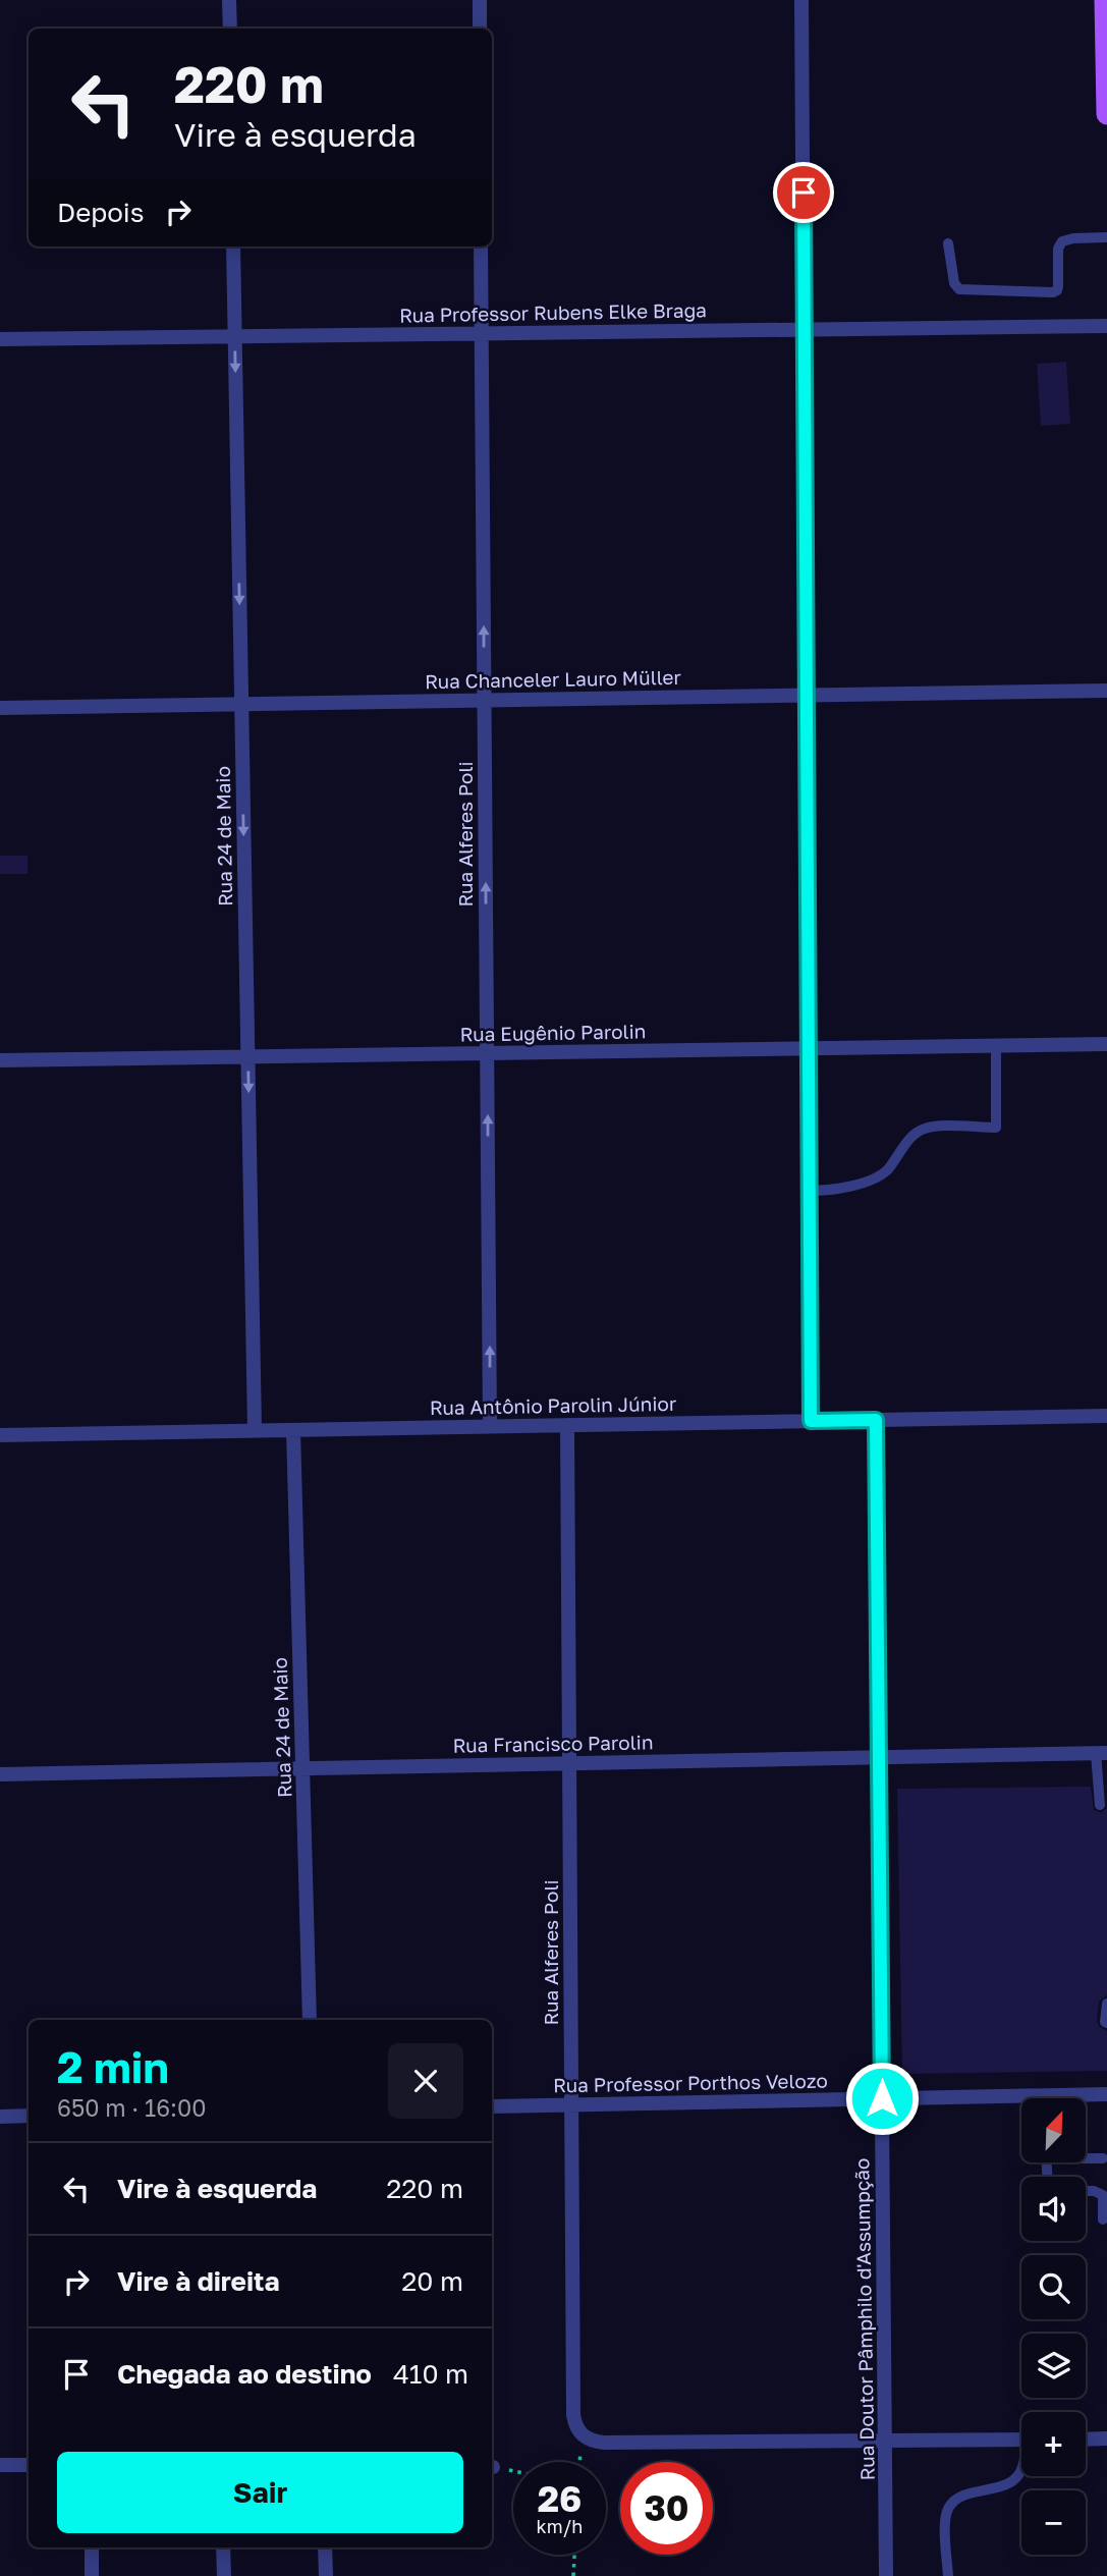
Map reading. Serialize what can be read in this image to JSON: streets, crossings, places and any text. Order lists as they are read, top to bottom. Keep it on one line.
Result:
{"streets":{"street":["Rua Professor Rubens Elke Braga","Rua Chanceler Lauro Müller","Rua Alferes Poli","Rua 24 de Maio","Rua Eugênio Parolin","Rua Antônio Parolin Júnior","Rua Francisco Parolin","Rua Professor Porthos Velozo","Rua Doutor Pâmphilo d'Assumpção"]},"crossings":[["Rua Professor Rubens Elke Braga","Rua Alferes Poli"],["Rua Professor Rubens Elke Braga","Rua 24 de Maio"],["Rua Chanceler Lauro Müller","Rua Alferes Poli"],["Rua Chanceler Lauro Müller","Rua 24 de Maio"],["Rua Alferes Poli","Rua Eugênio Parolin"],["Rua Alferes Poli","Rua Antônio Parolin Júnior"],["Rua Alferes Poli","Rua Francisco Parolin"],["Rua Alferes Poli","Rua Professor Porthos Velozo"],["Rua 24 de Maio","Rua Eugênio Parolin"],["Rua 24 de Maio","Rua Antônio Parolin Júnior"],["Rua 24 de Maio","Rua Francisco Parolin"],["Rua Antônio Parolin Júnior","Rua Doutor Pâmphilo d'Assumpção"],["Rua Francisco Parolin","Rua Doutor Pâmphilo d'Assumpção"],["Rua Professor Porthos Velozo","Rua Doutor Pâmphilo d'Assumpção"]],"one_way":["Rua Alferes Poli","Rua 24 de Maio"],"north":"top right","page":{"turn":["220 m","Vire à esquerda"],"then":"Depois","heading":["2 min","650 m · 16:00"],"map_buttons":["+","−"],"list":[{"name":"Vire à esquerda","value":"220 m"},{"name":"Vire à direita","value":"20 m"},{"name":"Chegada ao destino","value":"410 m"}],"buttons":"Sair","speed":"26 km/h","limit":"30"}}
